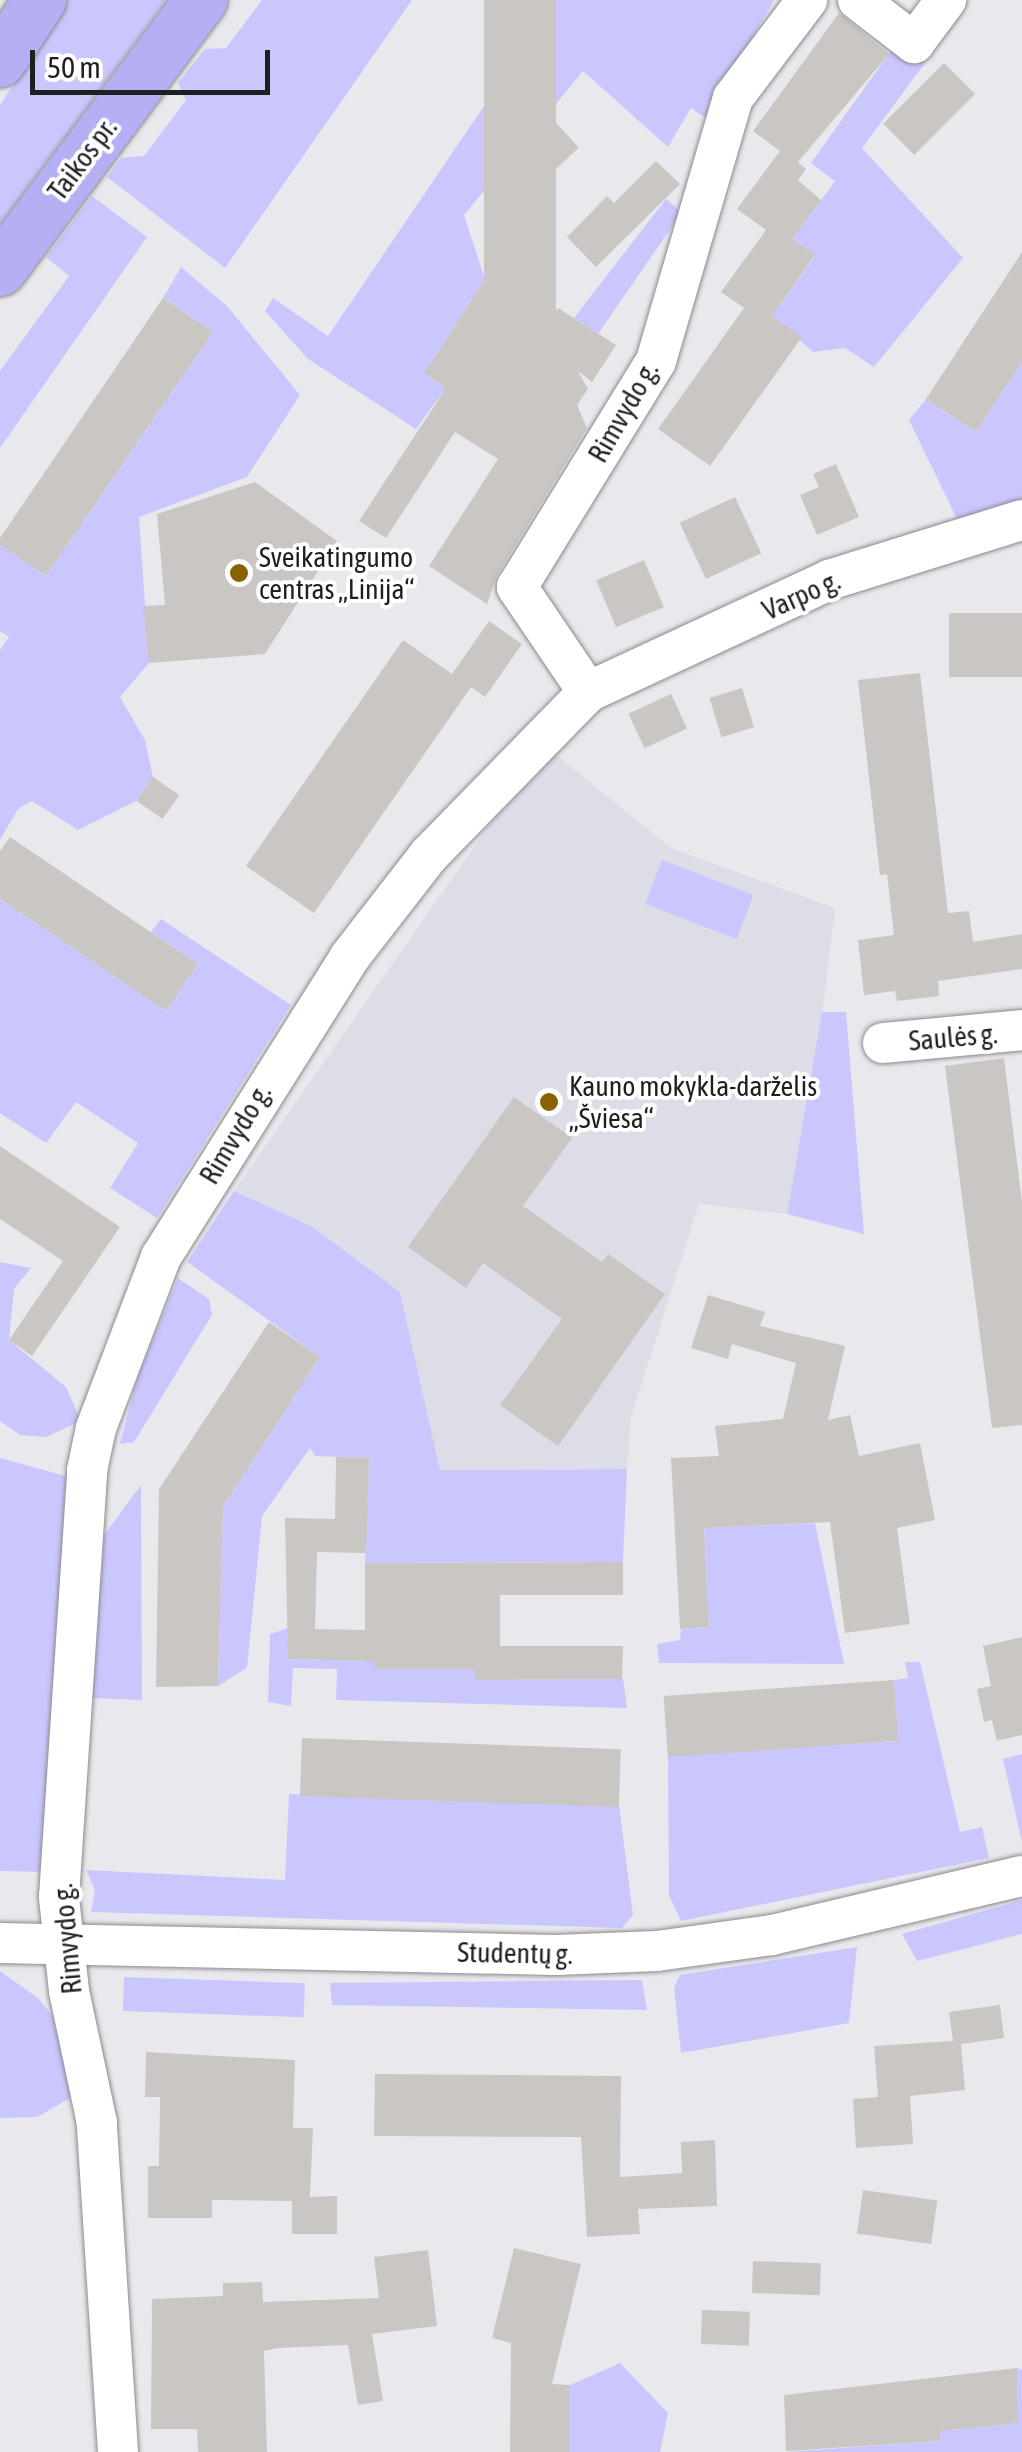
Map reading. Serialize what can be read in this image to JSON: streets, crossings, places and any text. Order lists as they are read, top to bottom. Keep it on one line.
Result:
{"streets":{"main road":["Taikos pr."],"street":["Rimvydo g.","Varpo g.","Saulės g.","Studentų g."]},"crossings":[["Rimvydo g.","Varpo g."],["Rimvydo g.","Studentų g."]],"places":["Sveikatingumo centras „Linija“","Kauno mokykla-darželis „Šviesa“"],"scale_bar":"50 m"}
